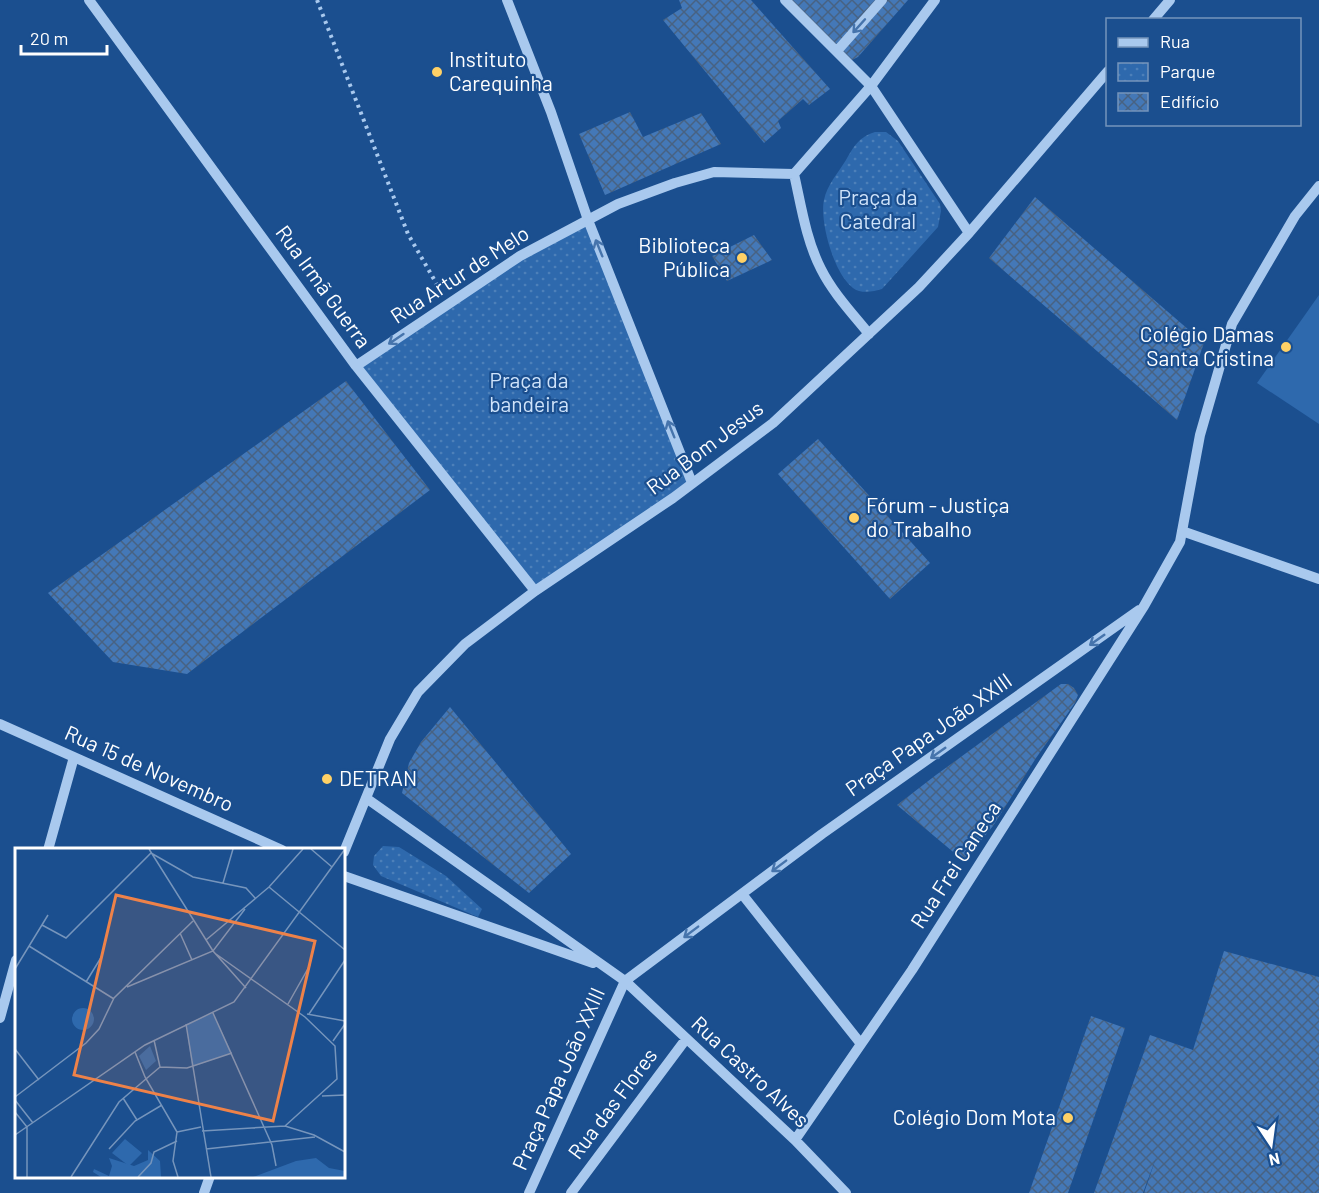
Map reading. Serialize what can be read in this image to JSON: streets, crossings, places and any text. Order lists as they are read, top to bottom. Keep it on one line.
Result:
{"streets":{"street":["Rua Artur de Melo","Rua Irmã Guerra","Rua Bom Jesus","Praça Papa João XXIII","Rua 15 de Novembro","Rua Frei Caneca","Rua Castro Alves","Rua das Flores"]},"crossings":[["Rua Artur de Melo","Rua Irmã Guerra"],["Rua Irmã Guerra","Rua Bom Jesus"],["Rua Bom Jesus","Rua Castro Alves"],["Praça Papa João XXIII","Rua Frei Caneca"],["Praça Papa João XXIII","Rua Castro Alves"],["Rua Frei Caneca","Rua Castro Alves"],["Rua Castro Alves","Rua das Flores"]],"one_way":["Praça Papa João XXIII"],"parks":["Praça da Catedral","Praça da bandeira"],"places":["Instituto Carequinha","Biblioteca Pública","Colégio Damas Santa Cristina","Fórum - Justiça do Trabalho","DETRAN","Colégio Dom Mota"],"legend":["Rua","Parque","Edifício"],"scale_bar":"20 m","north":"bottom"}
